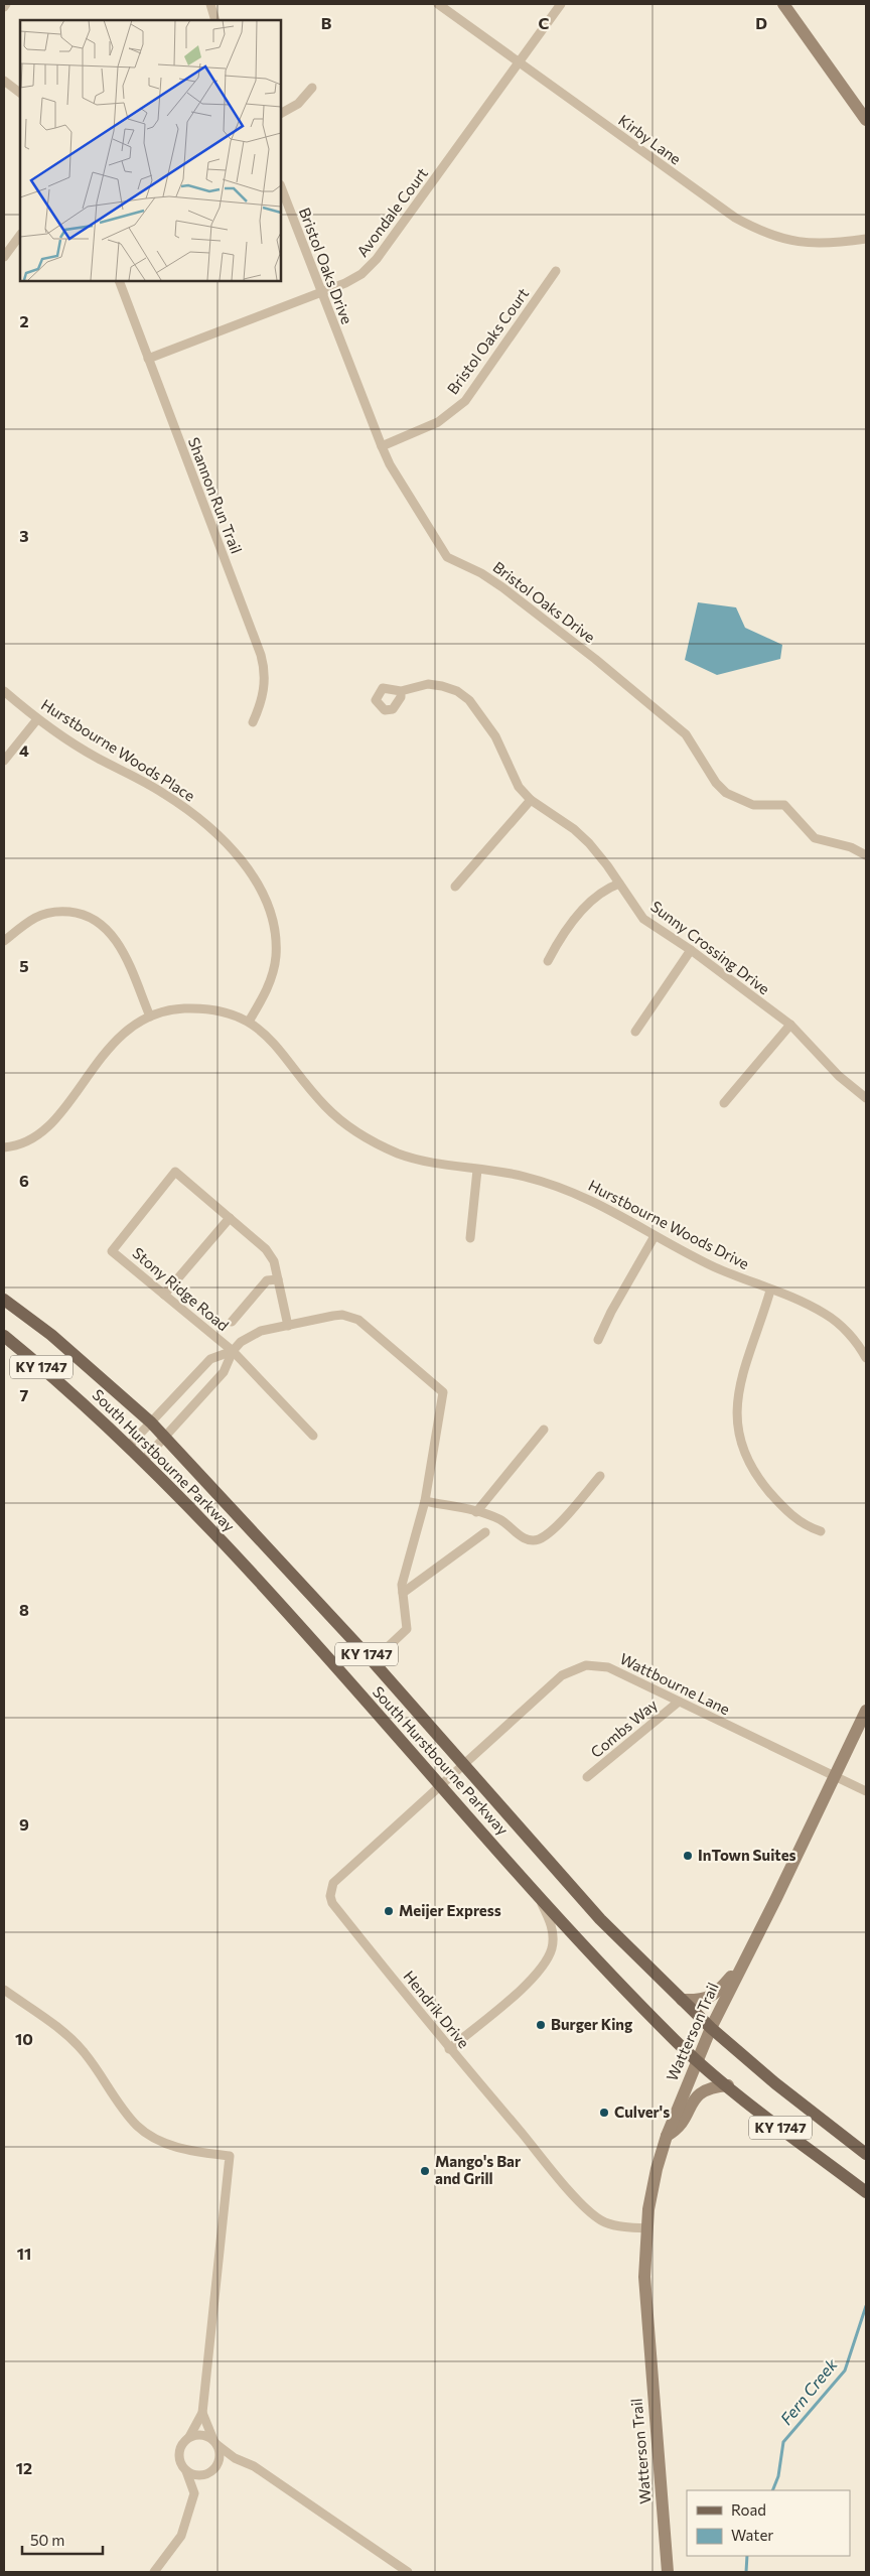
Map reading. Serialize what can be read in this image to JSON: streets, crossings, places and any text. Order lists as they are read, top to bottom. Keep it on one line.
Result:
{"streets":{"main road":["KY 1747","South Hurstbourne Parkway","Watterson Trail"],"street":["Kirby Lane","Avondale Court","Bristol Oaks Drive","Bristol Oaks Court","Shannon Run Trail","Hurstbourne Woods Place","Sunny Crossing Drive","Hurstbourne Woods Drive","Stony Ridge Road","Wattbourne Lane","Combs Way","Hendrik Drive"]},"crossings":[["Kirby Lane","Avondale Court"],["Avondale Court","Bristol Oaks Drive"],["Avondale Court","Shannon Run Trail"],["Bristol Oaks Drive","Bristol Oaks Court"],["Hurstbourne Woods Place","Hurstbourne Woods Drive"],["South Hurstbourne Parkway","Wattbourne Lane"],["South Hurstbourne Parkway","Hendrik Drive"],["South Hurstbourne Parkway","Watterson Trail"],["Wattbourne Lane","Combs Way"],["Wattbourne Lane","Hendrik Drive"],["Wattbourne Lane","Watterson Trail"],["Hendrik Drive","Watterson Trail"]],"water":["Fern Creek"],"places":["InTown Suites","Meijer Express","Burger King","Culver's","Mango's Bar and Grill"],"legend":["Road","Water"],"scale_bar":"50 m","grid":{"columns":["B","C","D"],"rows":["2","3","4","5","6","7","8","9","10","11","12"]}}
